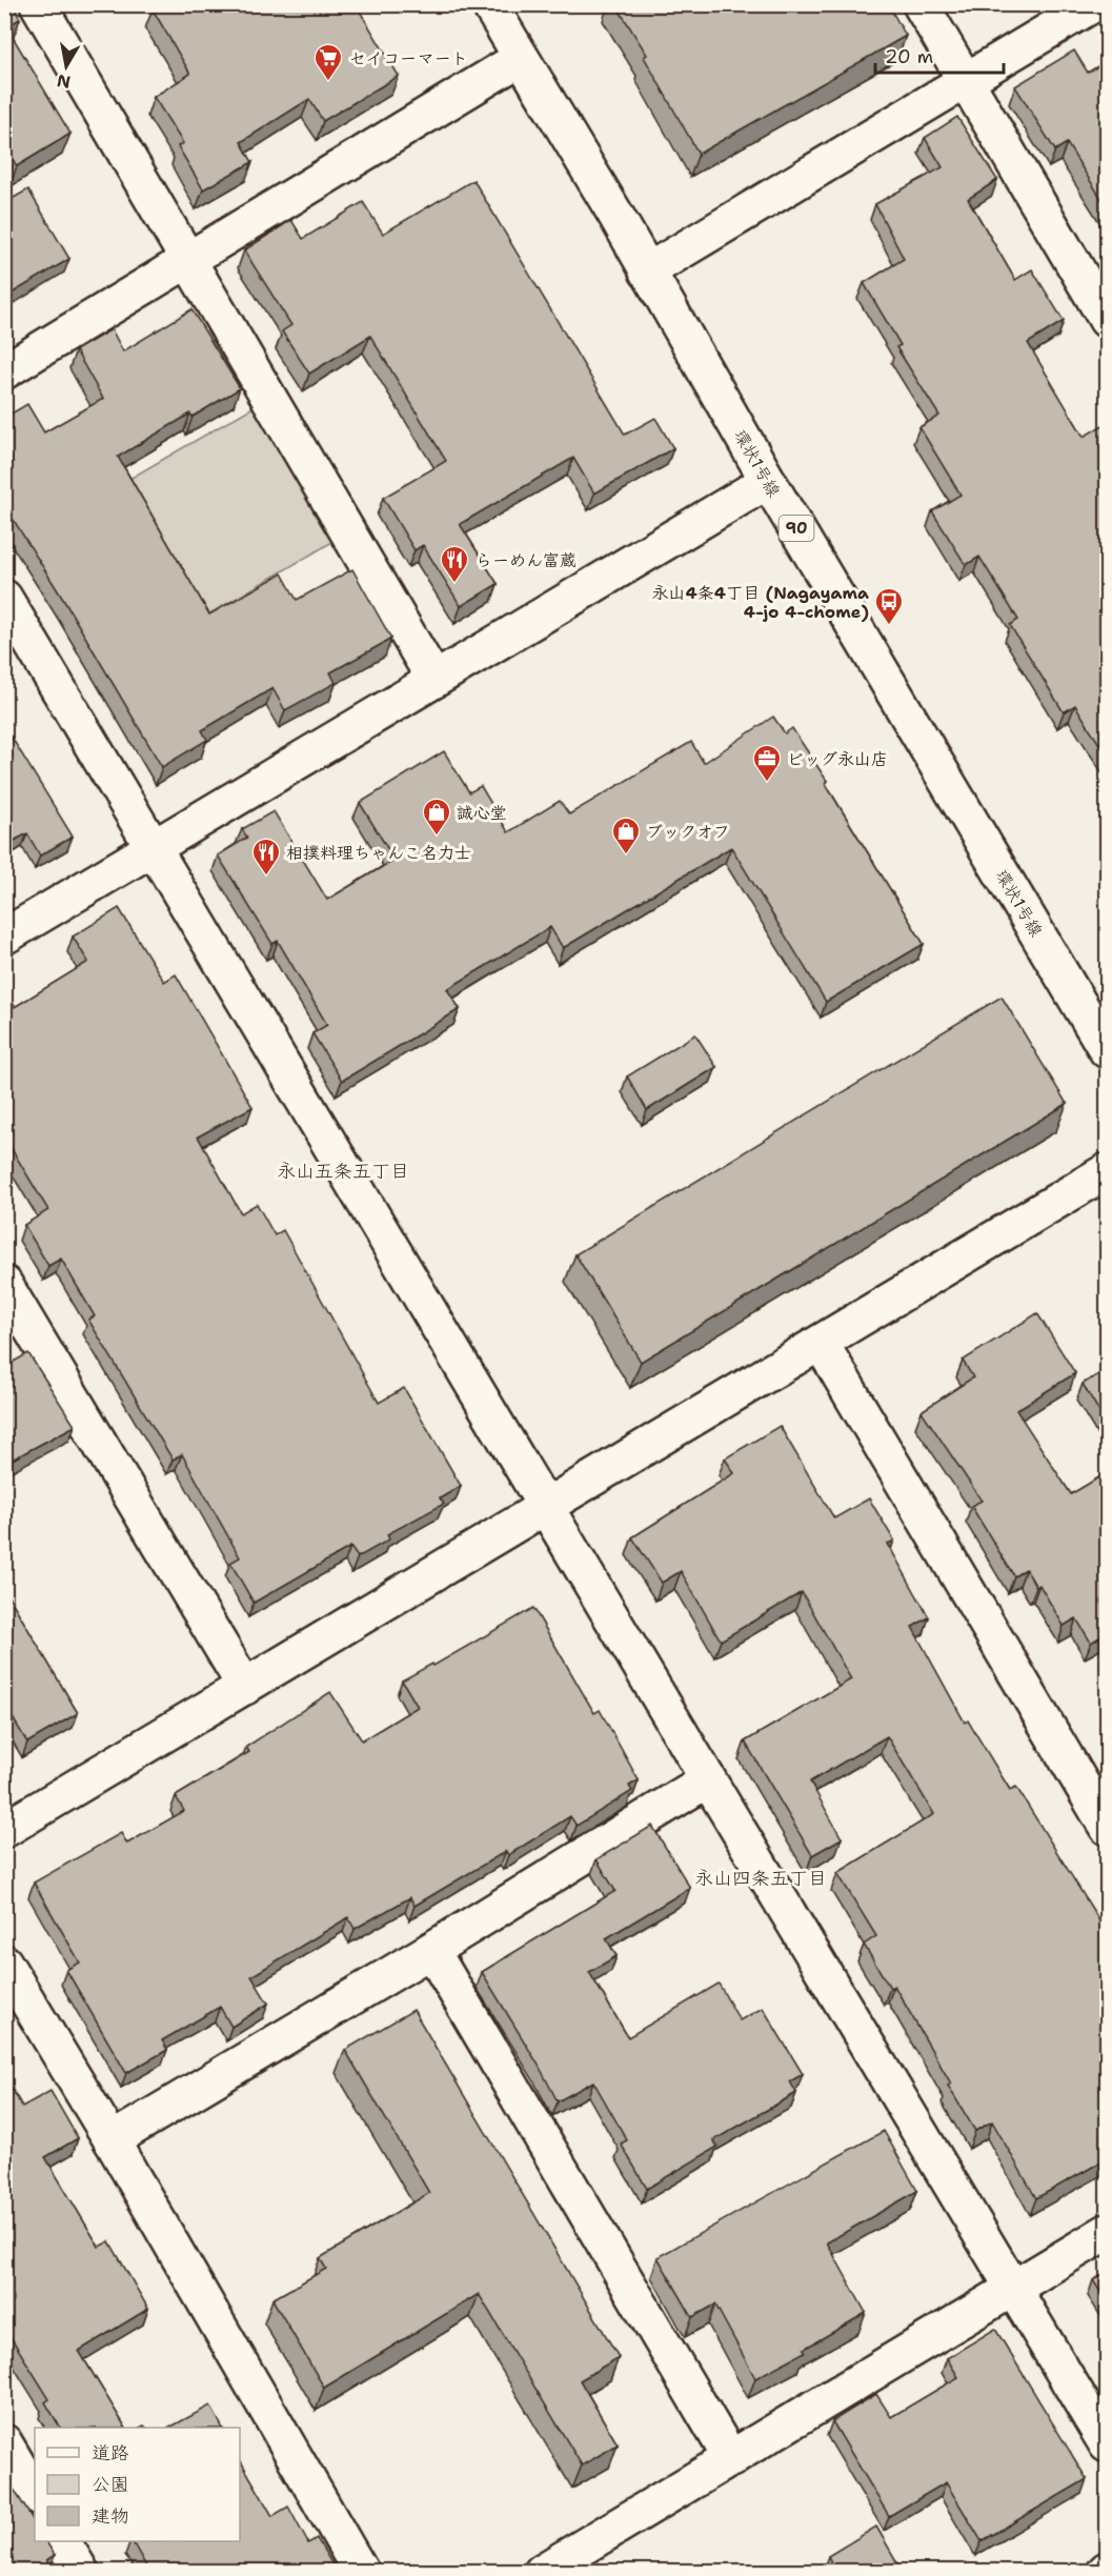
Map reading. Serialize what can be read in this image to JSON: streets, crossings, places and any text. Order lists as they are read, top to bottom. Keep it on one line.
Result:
{"streets":{"street":["環状1号線","90"]},"districts":["永山五条五丁目","永山四条五丁目"],"places":{"supermarket":["セイコーマート"],"restaurant":["らーめん富蔵","相撲料理ちゃんこ名力士"],"bus stop":["永山4条4丁目 (Nagayama 4-jo 4-chome)"],"office":["ビッグ永山店"],"shop":["誠心堂","ブックオフ"]},"legend":["道路","公園","建物"],"scale_bar":"20 m","north":"bottom"}
